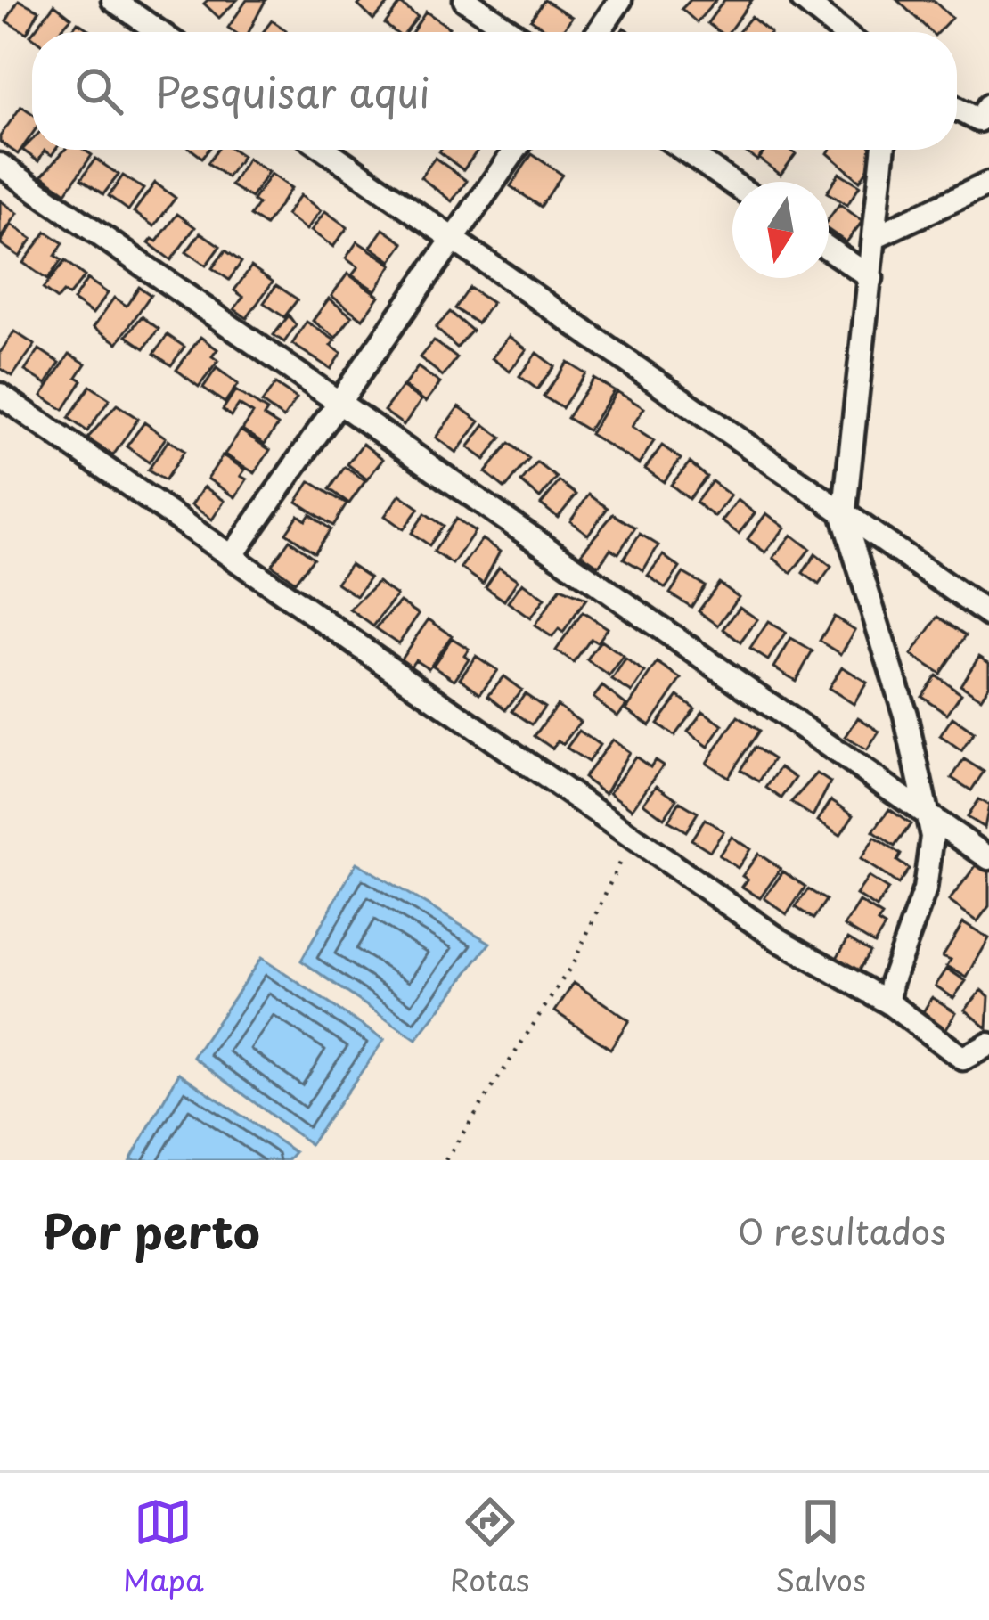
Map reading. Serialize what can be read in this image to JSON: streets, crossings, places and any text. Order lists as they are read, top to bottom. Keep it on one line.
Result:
{"north":"bottom","page":{"search":"Pesquisar aqui","heading":["Por perto","0 resultados"],"nav":["Mapa","Rotas","Salvos"]}}
